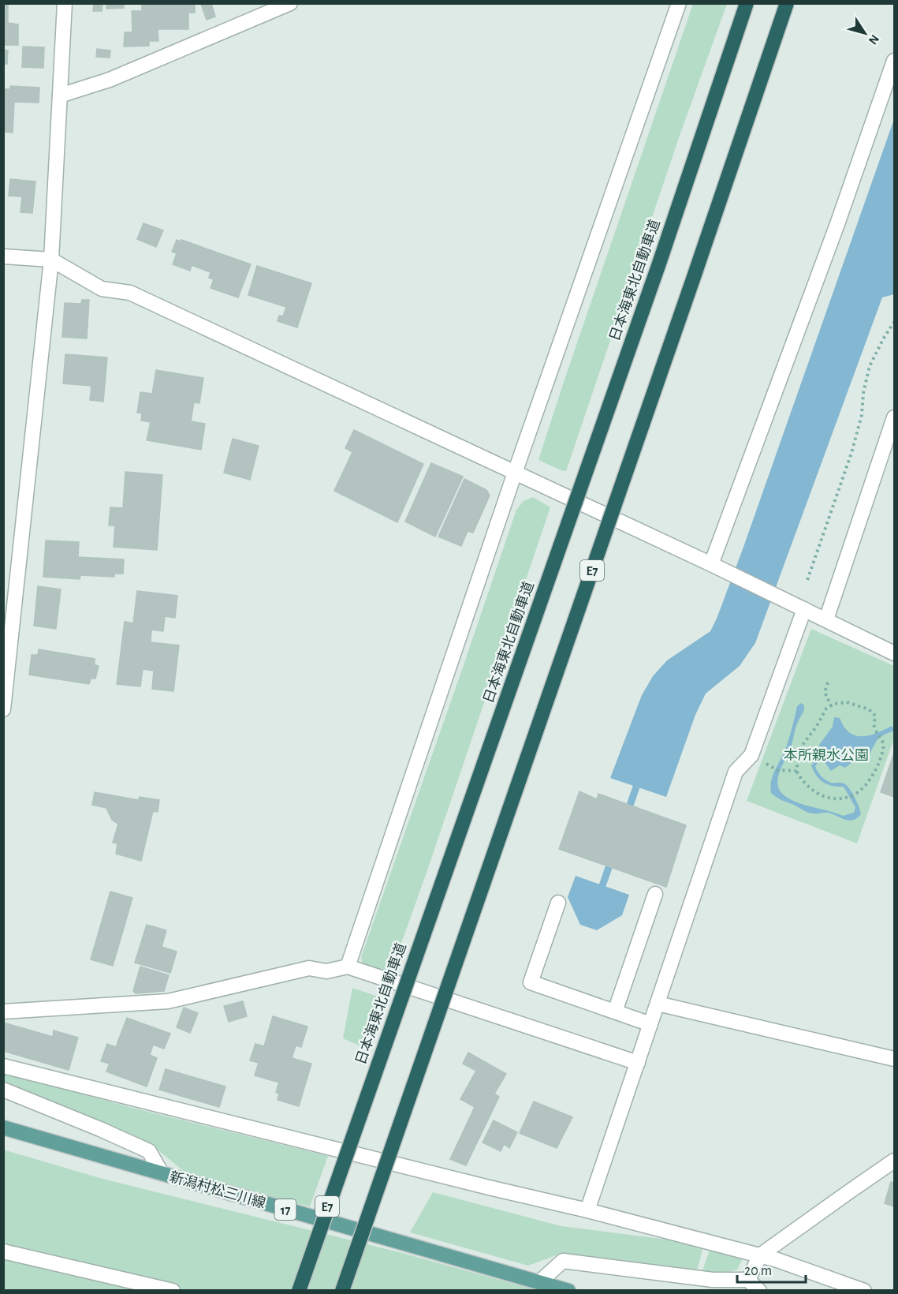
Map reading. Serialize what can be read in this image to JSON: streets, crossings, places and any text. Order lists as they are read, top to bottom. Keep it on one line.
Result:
{"streets":{"highway":["日本海東北自動車道","E7"],"main road":["新潟村松三川線","17"]},"parks":["本所親水公園"],"scale_bar":"20 m","north":"bottom right"}
